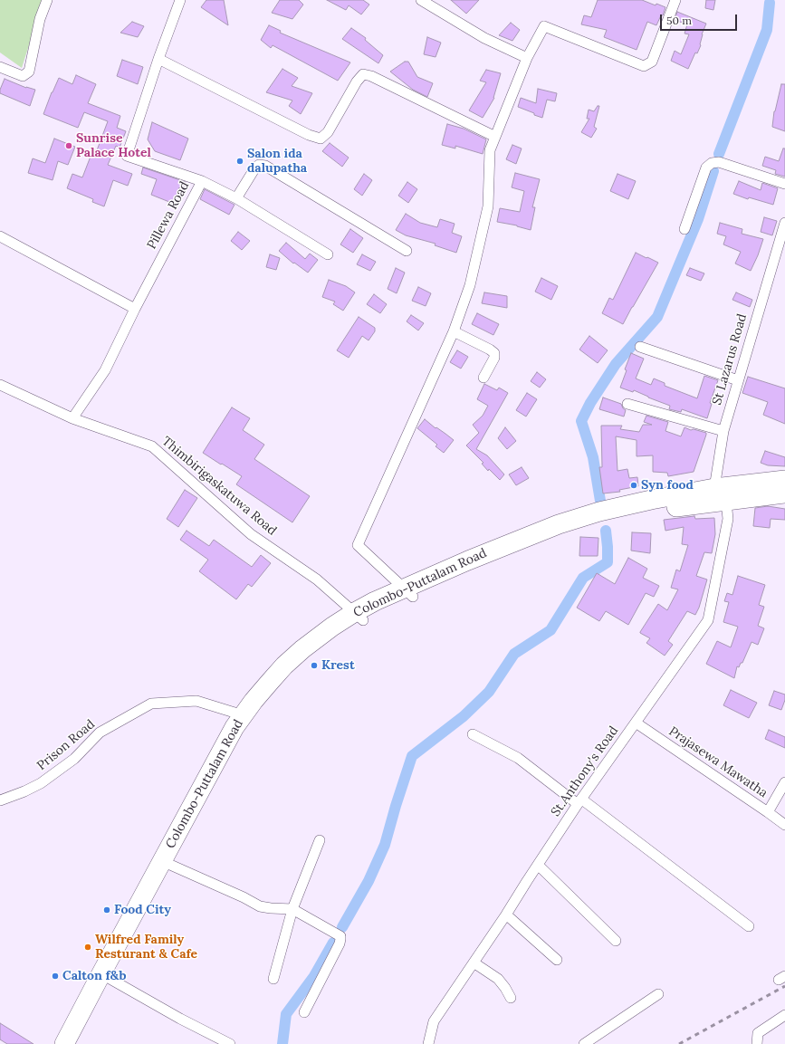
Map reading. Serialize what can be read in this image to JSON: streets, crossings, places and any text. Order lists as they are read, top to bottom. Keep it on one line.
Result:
{"streets":{"highway":["Colombo-Puttalam Road"],"street":["Pillewa Road","St Lazarus Road","Thimbirigaskatuwa Road","Prison Road","Prajasewa Mawatha","St.Anthony's Road"]},"crossings":[["Pillewa Road","Thimbirigaskatuwa Road"],["St Lazarus Road","Colombo-Puttalam Road"],["St Lazarus Road","St.Anthony's Road"],["Thimbirigaskatuwa Road","Colombo-Puttalam Road"],["Colombo-Puttalam Road","Prison Road"],["Colombo-Puttalam Road","St.Anthony's Road"],["Prajasewa Mawatha","St.Anthony's Road"]],"places":["Sunrise Palace Hotel","Salon ida dalupatha","Syn food","Krest","Food City","Wilfred Family Resturant & Cafe","Calton f&b"],"scale_bar":"50 m"}
